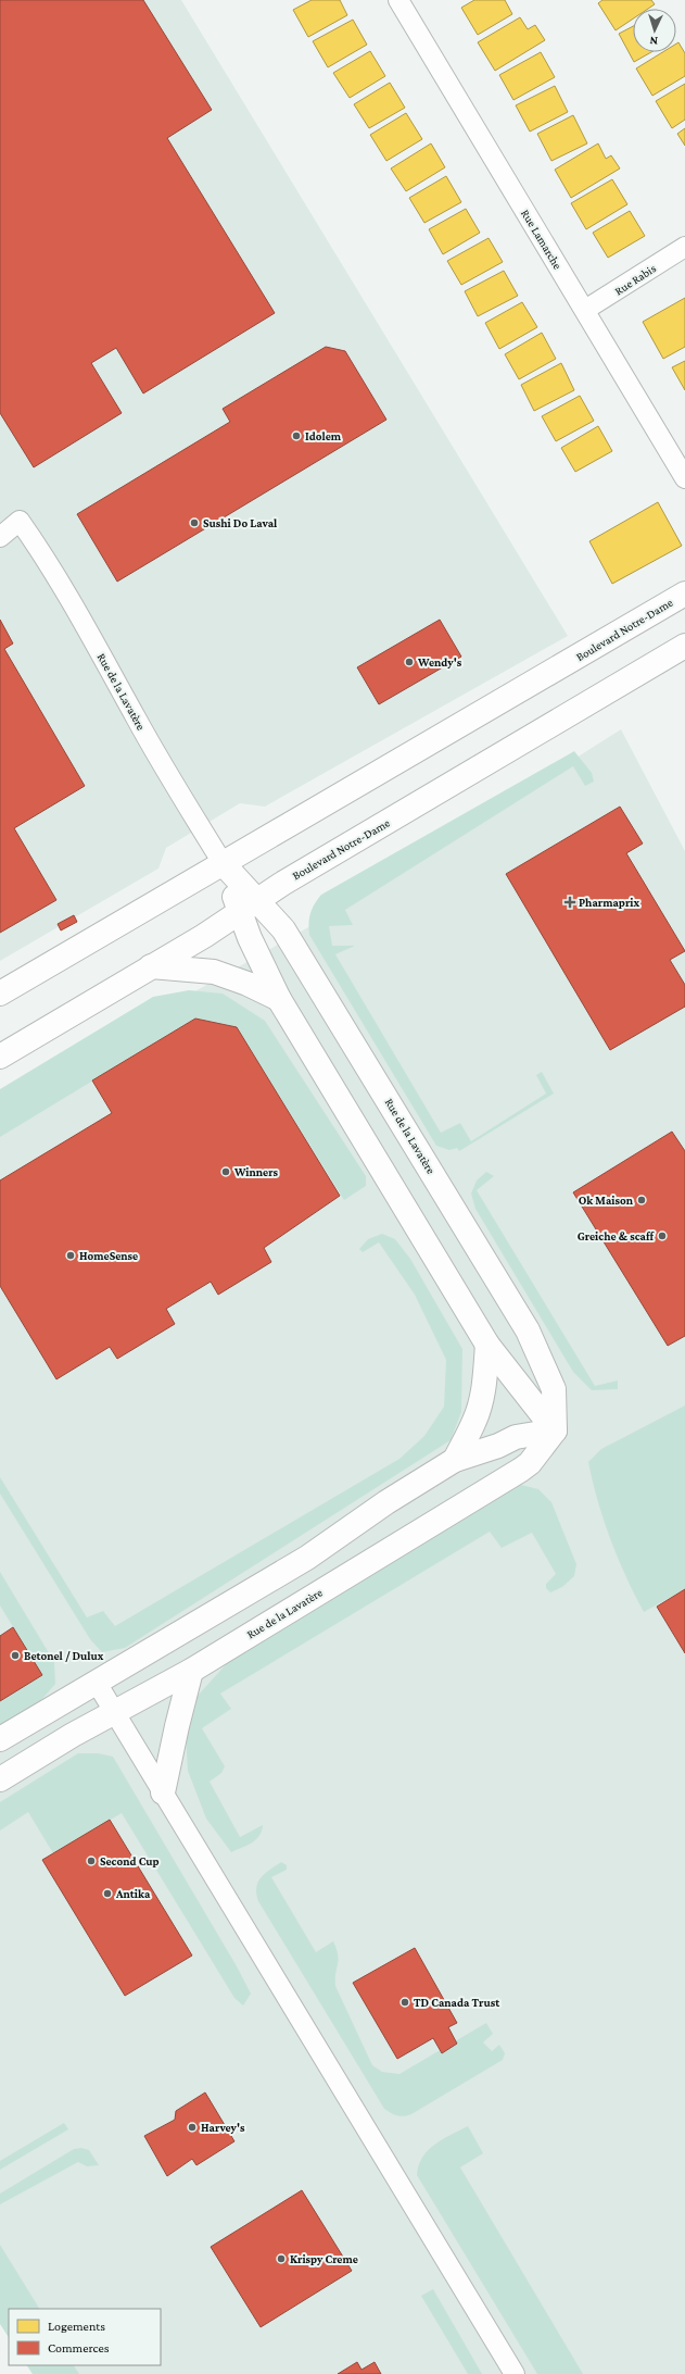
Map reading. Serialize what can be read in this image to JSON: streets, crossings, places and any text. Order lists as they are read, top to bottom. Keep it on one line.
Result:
{"streets":{"street":["Rue Lamarche","Rue Rabis","Boulevard Notre-Dame","Rue de la Lavatère"]},"crossings":[["Rue Lamarche","Rue Rabis"],["Boulevard Notre-Dame","Rue de la Lavatère"]],"places":{"other":["Idolem","Sushi Do Laval","Wendy's","Winners","Ok Maison","Greiche & scaff","HomeSense","Betonel / Dulux","Second Cup","Antika","TD Canada Trust","Harvey's","Krispy Creme"],"health":["Pharmaprix"]},"legend":["Logements","Commerces"],"north":"bottom"}
